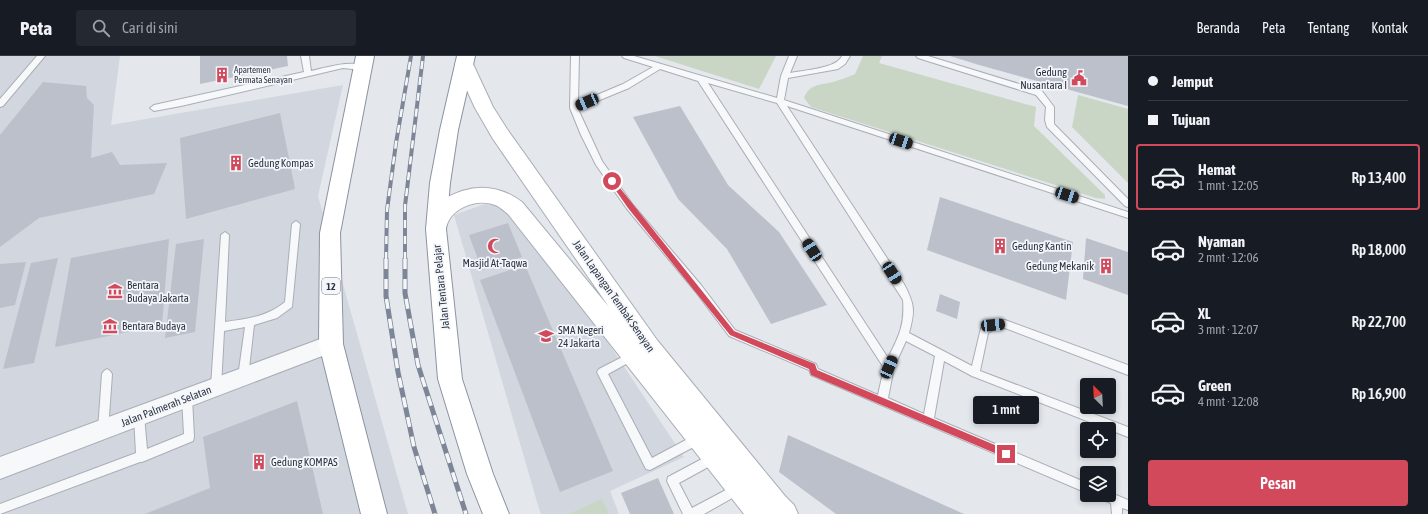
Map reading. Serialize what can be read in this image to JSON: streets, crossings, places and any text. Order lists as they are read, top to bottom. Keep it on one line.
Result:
{"streets":{"main road":["12","Jalan Tentara Pelajar","Jalan Lapangan Tembak Senayan"],"street":["Jalan Palmerah Selatan"]},"crossings":[["12","Jalan Palmerah Selatan"],["Jalan Tentara Pelajar","Jalan Lapangan Tembak Senayan"]],"places":{"building":["Apartemen Permata Senayan","Gedung Kompas","Gedung Kantin","Gedung Mekanik","Gedung KOMPAS"],"public building":["Gedung Nusantara I"],"mosque":["Masjid At-Taqwa"],"museum":["Bentara Budaya Jakarta","Bentara Budaya"],"school or university":["SMA Negeri 24 Jakarta"]},"north":"top left","page":{"header":"Peta","search":"Cari di sini","nav":["Beranda","Peta","Tentang","Kontak"],"banner":["Jemput","Tujuan"],"list":[{"name":"Hemat","note":"1 mnt · 12:05","value":"Rp 13,400"},{"name":"Nyaman","note":"2 mnt · 12:06","value":"Rp 18,000"},{"name":"XL","note":"3 mnt · 12:07","value":"Rp 22,700"},{"name":"Green","note":"4 mnt · 12:08","value":"Rp 16,900"}],"bubble":"1 mnt","buttons":"Pesan"}}
